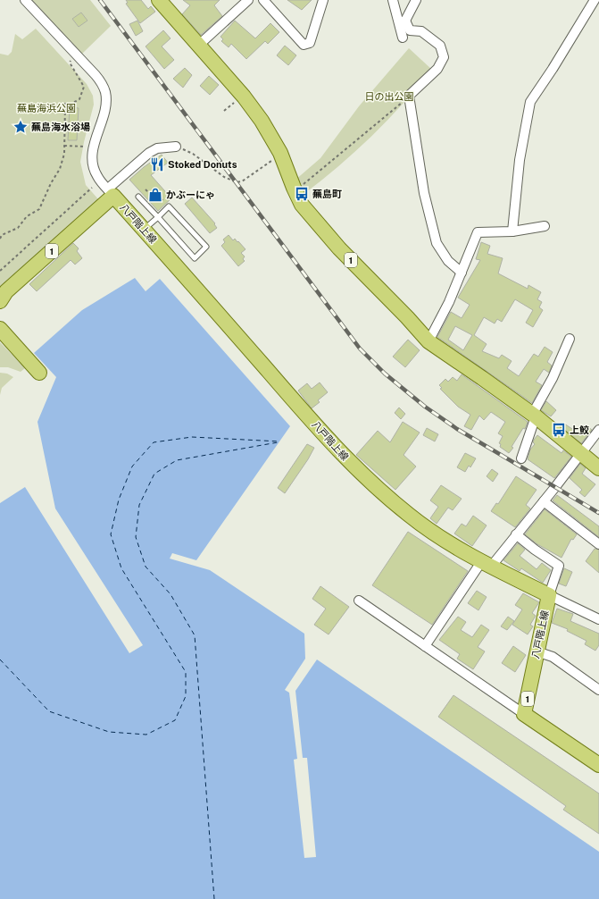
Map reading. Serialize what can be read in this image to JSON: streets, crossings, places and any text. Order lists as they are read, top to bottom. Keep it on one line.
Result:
{"streets":{"main road":["八戸階上線","1"]},"crossings":[["八戸階上線","1"]],"parks":["日の出公園","蕪島海浜公園"],"places":{"place":["蕪島海水浴場"],"restaurant":["Stoked Donuts"],"bus stop":["蕪島町","上鮫"],"shop":["かぶーにゃ"]}}
